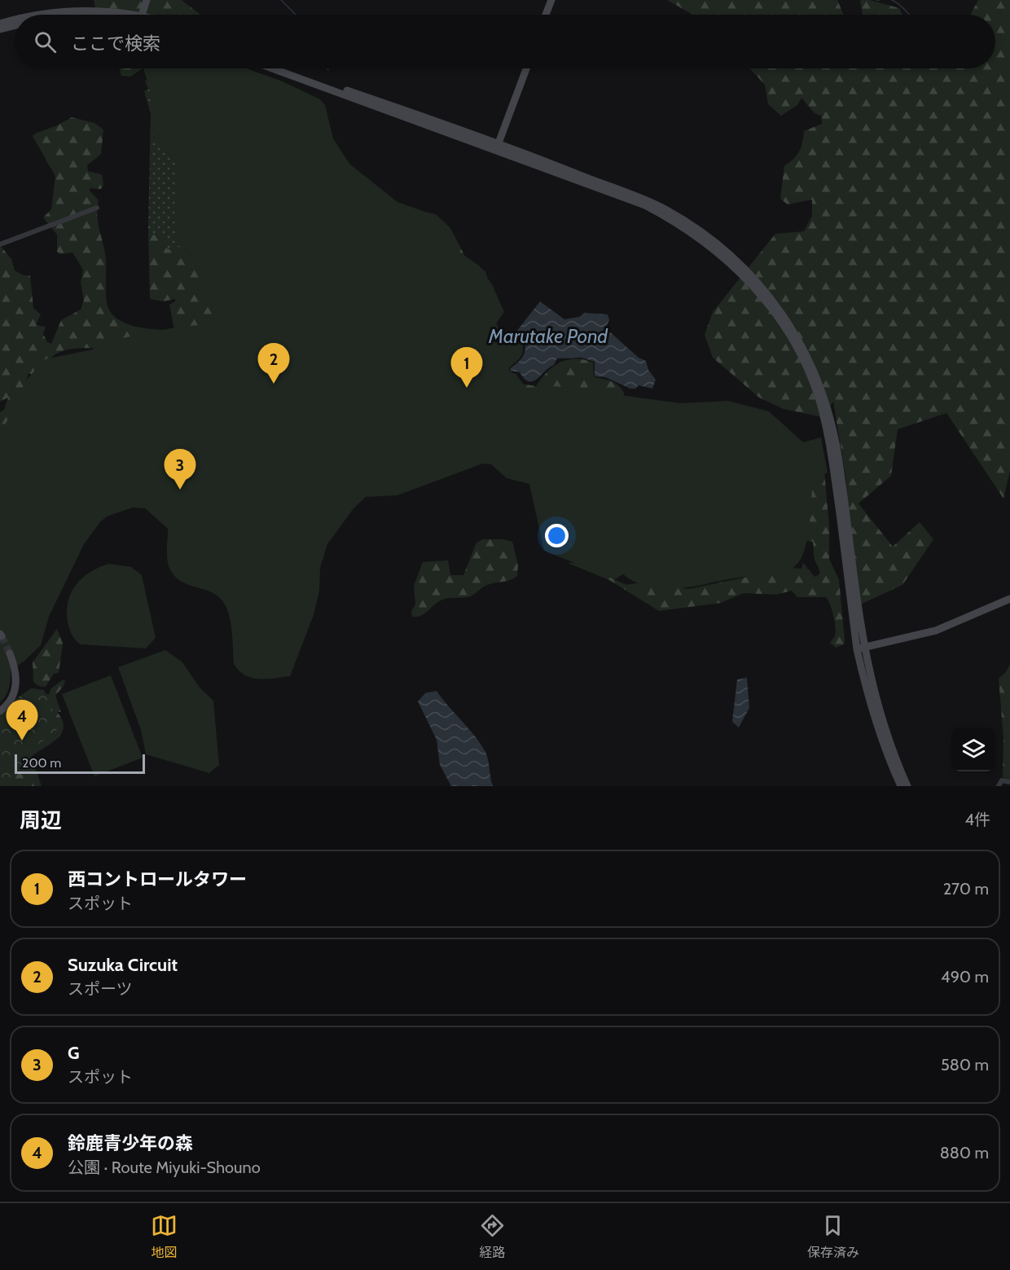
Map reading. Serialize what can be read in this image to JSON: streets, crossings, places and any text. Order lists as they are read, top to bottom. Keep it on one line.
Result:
{"water":["Marutake Pond"],"scale_bar":"200 m","page":{"search":"ここで検索","pins":["2","1","3","4"],"scale":"200 m","heading":["周辺","4件"],"list":[{"mark":"1","name":"西コントロールタワー","note":"スポット","value":"270 m"},{"mark":"2","name":"Suzuka Circuit","note":"スポーツ","value":"490 m"},{"mark":"3","name":"G","note":"スポット","value":"580 m"},{"mark":"4","name":"鈴鹿青少年の森","note":"公園 · Route Miyuki-Shouno","value":"880 m"}],"nav":["地図","経路","保存済み"]}}
